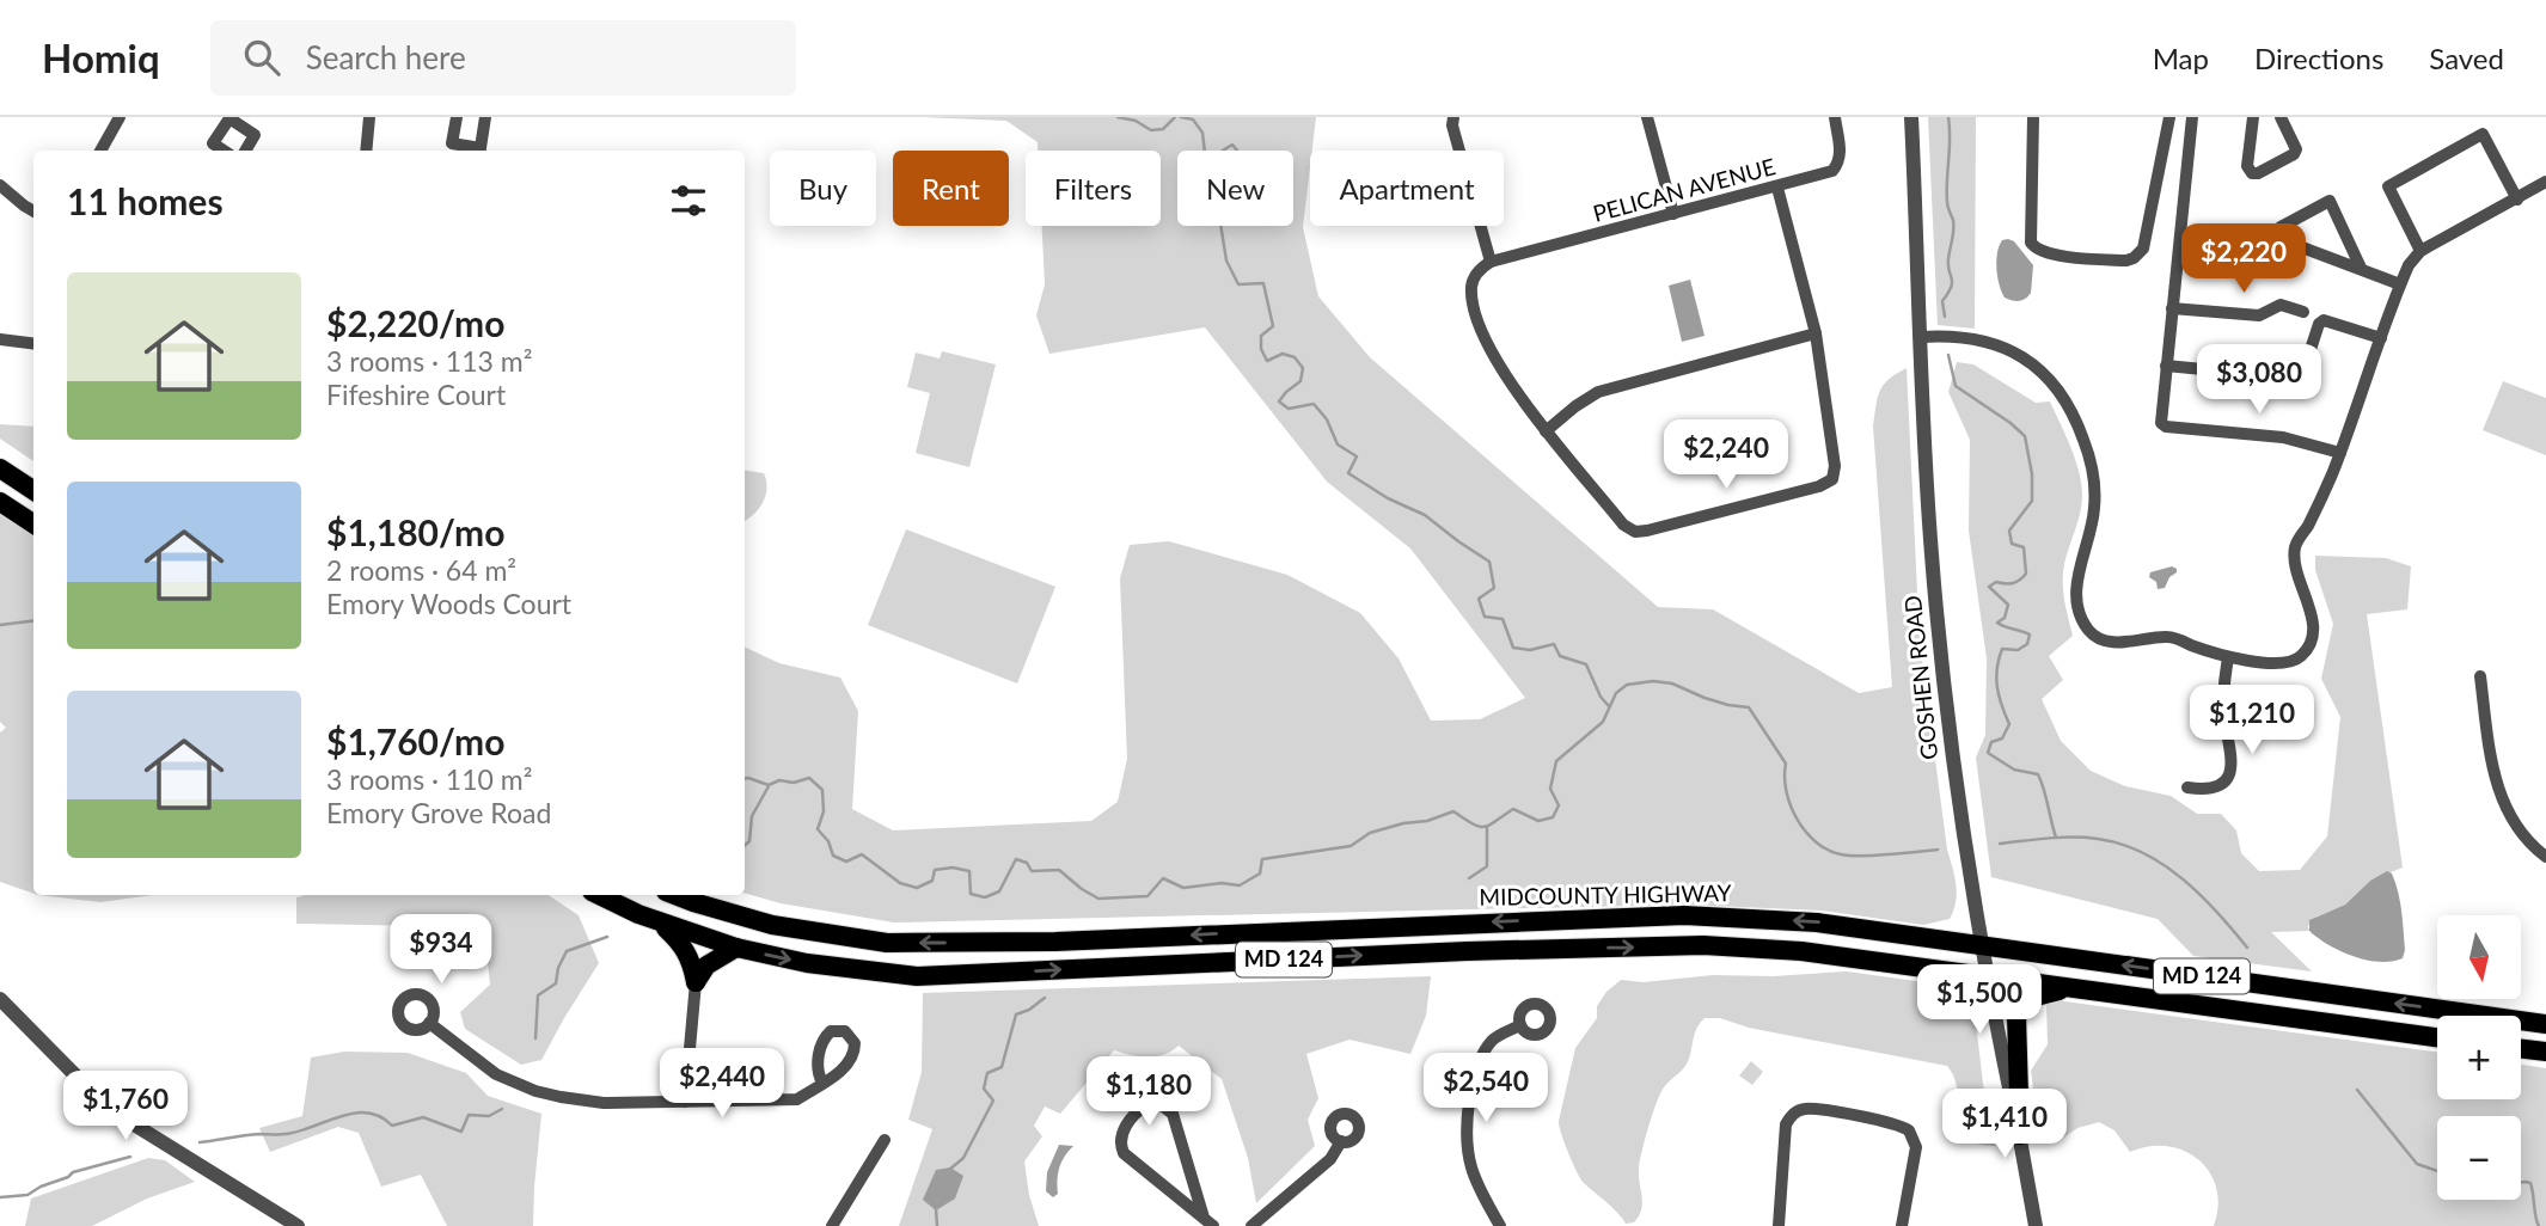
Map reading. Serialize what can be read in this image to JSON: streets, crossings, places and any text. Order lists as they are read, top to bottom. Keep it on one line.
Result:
{"streets":{"main road":["MIDCOUNTY HIGHWAY","MD 124"],"street":["PELICAN AVENUE","GOSHEN ROAD"]},"crossings":[["GOSHEN ROAD","MIDCOUNTY HIGHWAY"],["GOSHEN ROAD","MD 124"]],"north":"bottom","page":{"header":"Homiq","search":"Search here","nav":["Map","Directions","Saved"],"chip":["Buy","Rent","Filters","New","Apartment"],"heading":"11 homes","price":["$2,220","$3,080","$2,240","$1,210","$934","$1,500","$2,440","$2,540","$1,180","$1,760","$1,410"],"list":[{"name":"$2,220/mo","note":"3 rooms · 113 m² · Fifeshire Court"},{"name":"$1,180/mo","note":"2 rooms · 64 m² · Emory Woods Court"},{"name":"$1,760/mo","note":"3 rooms · 110 m² · Emory Grove Road"}],"map_buttons":["+","−"]}}
